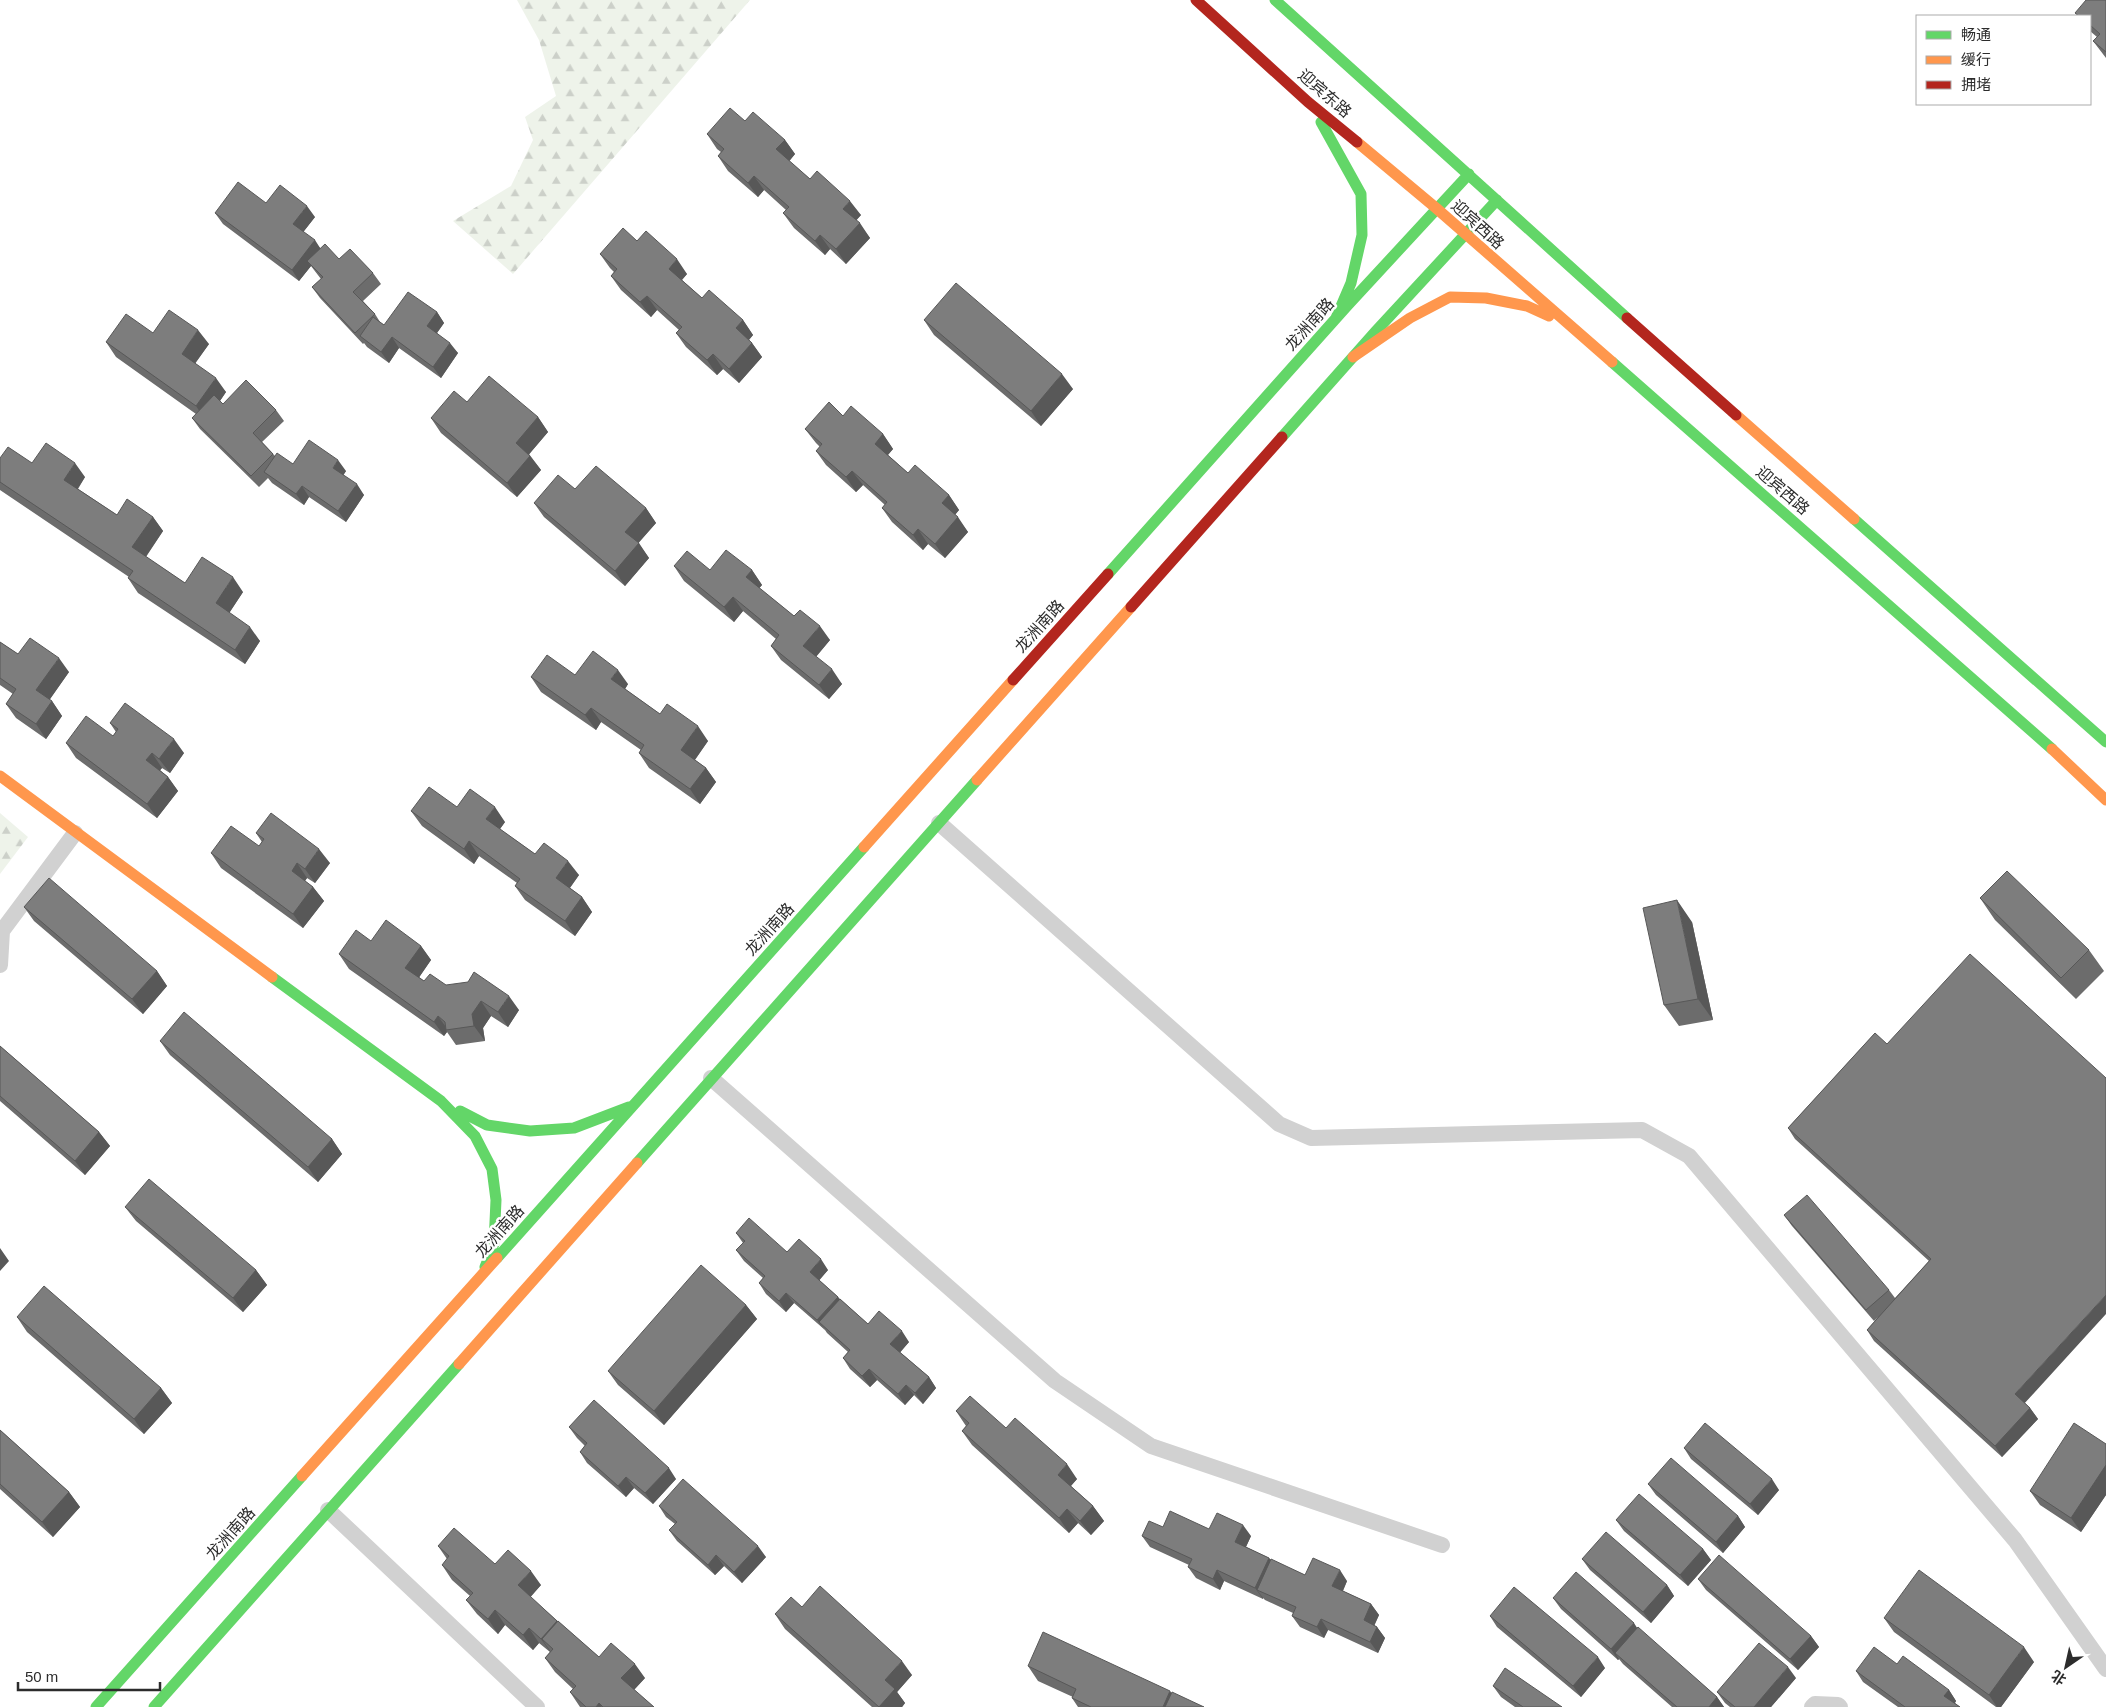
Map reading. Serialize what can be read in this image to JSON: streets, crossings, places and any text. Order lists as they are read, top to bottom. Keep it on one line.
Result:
{"streets":{"main road":["迎宾东路","迎宾西路","龙洲南路"]},"crossings":[["迎宾东路","迎宾西路"],["迎宾东路","龙洲南路"],["迎宾西路","龙洲南路"]],"legend":["畅通","缓行","拥堵"],"scale_bar":"50 m","north":"bottom left"}
